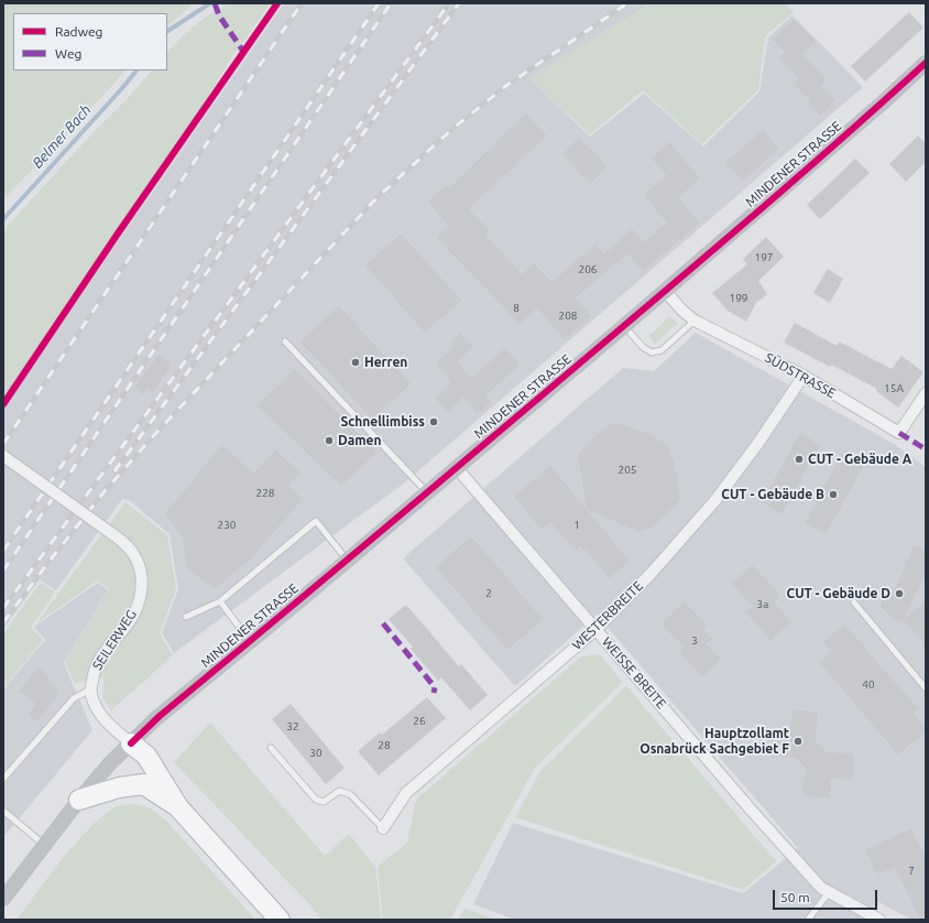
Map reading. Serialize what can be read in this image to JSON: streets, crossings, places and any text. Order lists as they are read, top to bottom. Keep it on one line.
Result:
{"streets":{"main road":["MINDENER STRASSE"],"street":["SÜDSTRASSE","WESTERBREITE","SEILERWEG","WEISSE BREITE"]},"crossings":[["MINDENER STRASSE","SÜDSTRASSE"],["MINDENER STRASSE","SEILERWEG"],["MINDENER STRASSE","WEISSE BREITE"],["SÜDSTRASSE","WESTERBREITE"],["WESTERBREITE","WEISSE BREITE"]],"water":["Belmer Bach"],"places":["Herren","Schnellimbiss","Damen","CUT - Gebäude A","CUT - Gebäude B","CUT - Gebäude D","Hauptzollamt Osnabrück Sachgebiet F"],"house_numbers":["197","206","199","8","208","15A","205","228","230","1","2","3a","3","40","26","32","28","30","7"],"legend":["Radweg","Weg"],"scale_bar":"50 m"}
